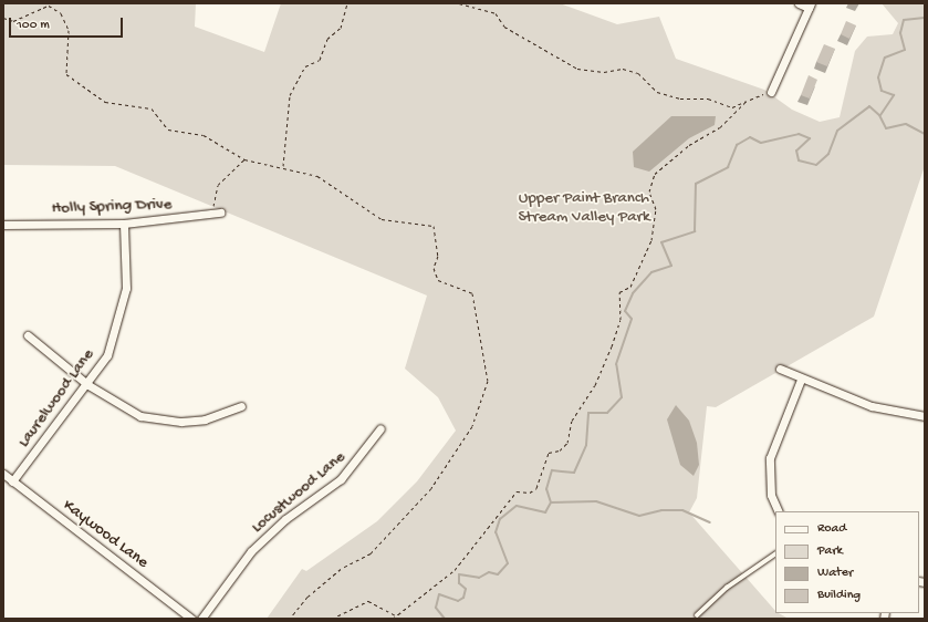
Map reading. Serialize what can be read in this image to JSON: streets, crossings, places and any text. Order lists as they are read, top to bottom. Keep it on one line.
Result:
{"streets":{"street":["Holly Spring Drive","Laurelwood Lane","Locustwood Lane","Kaywood Lane"]},"crossings":[["Holly Spring Drive","Laurelwood Lane"],["Laurelwood Lane","Kaywood Lane"]],"parks":["Upper Paint Branch Stream Valley Park"],"legend":["Road","Park","Water","Building"],"scale_bar":"100 m"}
